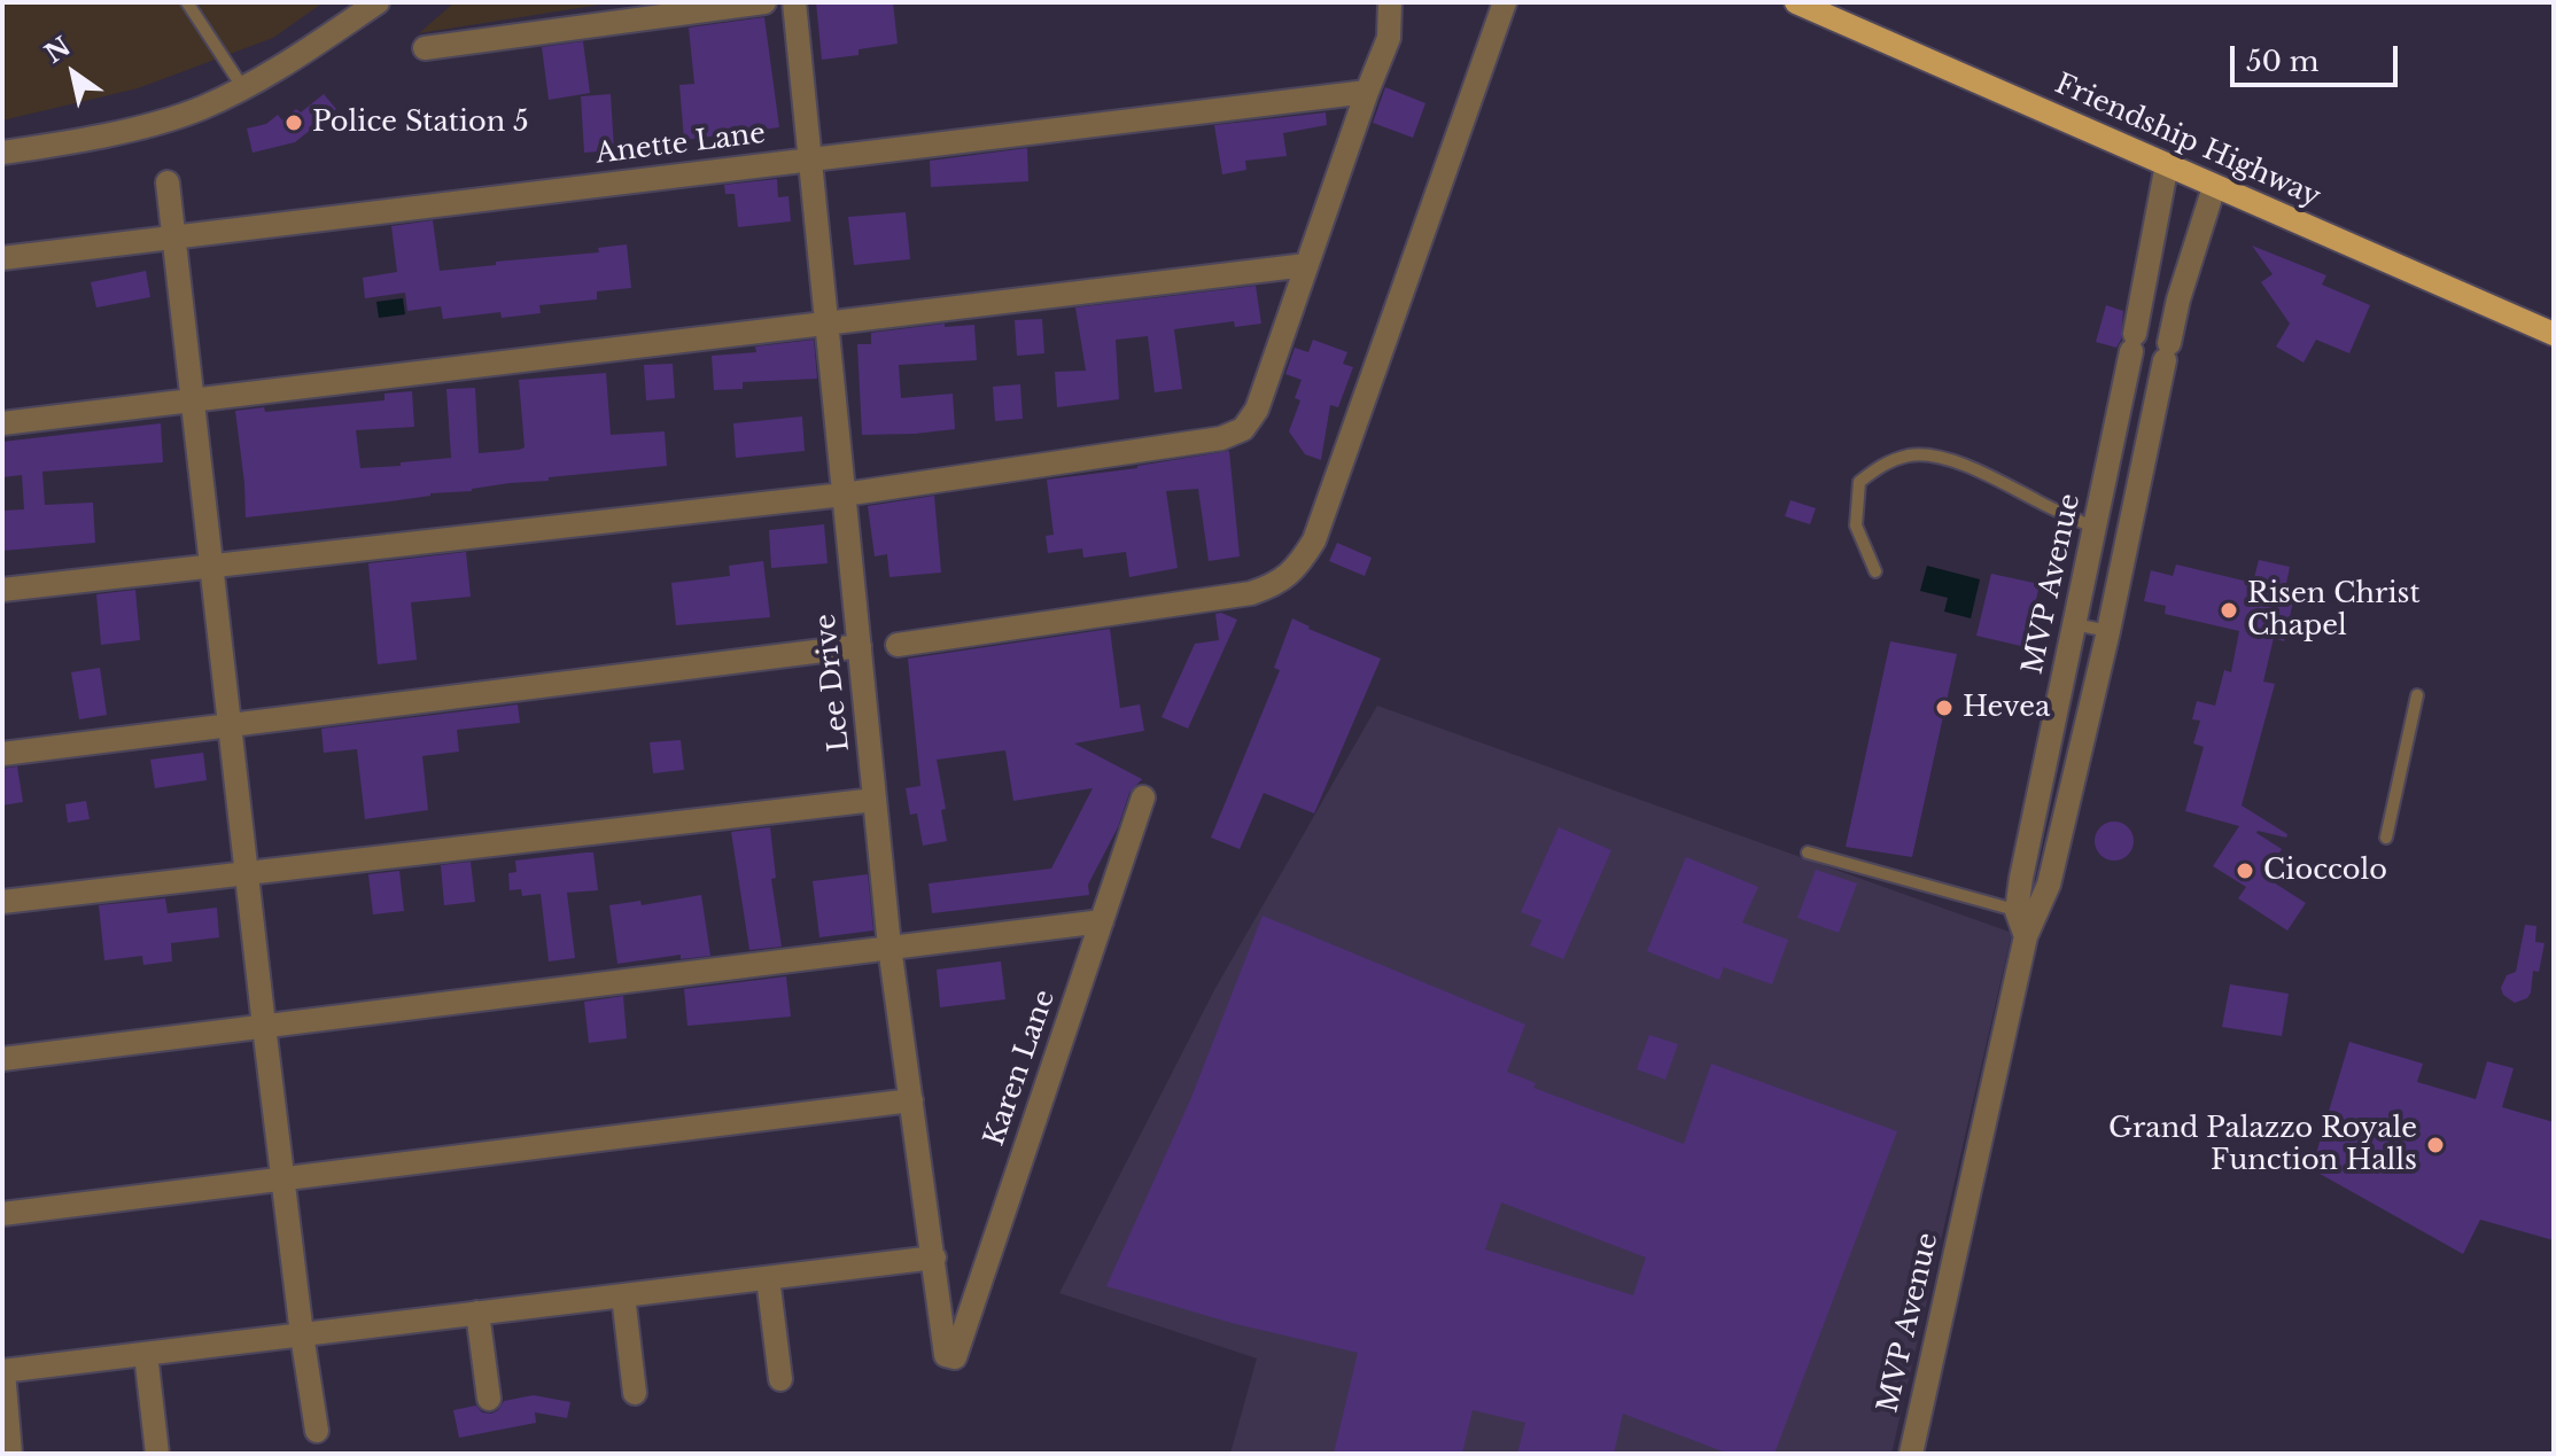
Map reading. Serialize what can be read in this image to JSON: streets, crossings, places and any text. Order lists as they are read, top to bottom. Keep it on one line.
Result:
{"streets":{"main road":["Friendship Highway"],"street":["Anette Lane","MVP Avenue","Lee Drive","Karen Lane"]},"crossings":[["Friendship Highway","MVP Avenue"],["Anette Lane","Lee Drive"],["Lee Drive","Karen Lane"]],"places":["Police Station 5","Risen Christ Chapel","Hevea","Cioccolo","Grand Palazzo Royale Function Halls"],"scale_bar":"50 m","north":"top left"}
